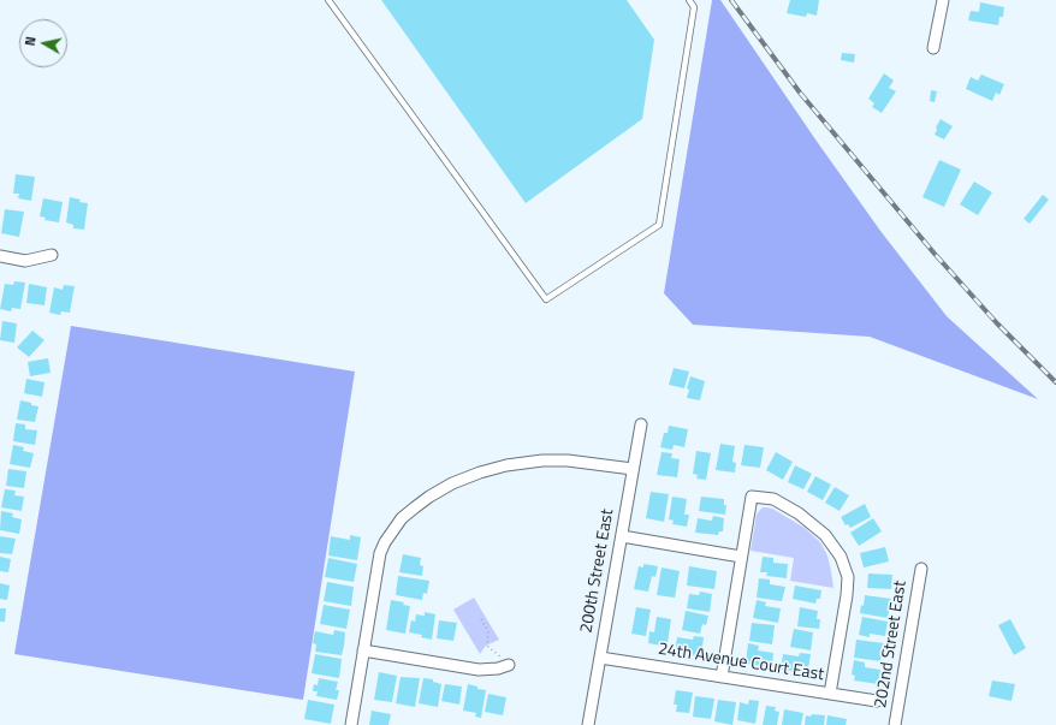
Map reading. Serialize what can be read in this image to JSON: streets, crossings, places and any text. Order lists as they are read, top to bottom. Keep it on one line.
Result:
{"streets":{"street":["200th Street East","202nd Street East","24th Avenue Court East"]},"crossings":[["200th Street East","24th Avenue Court East"]],"north":"left"}
